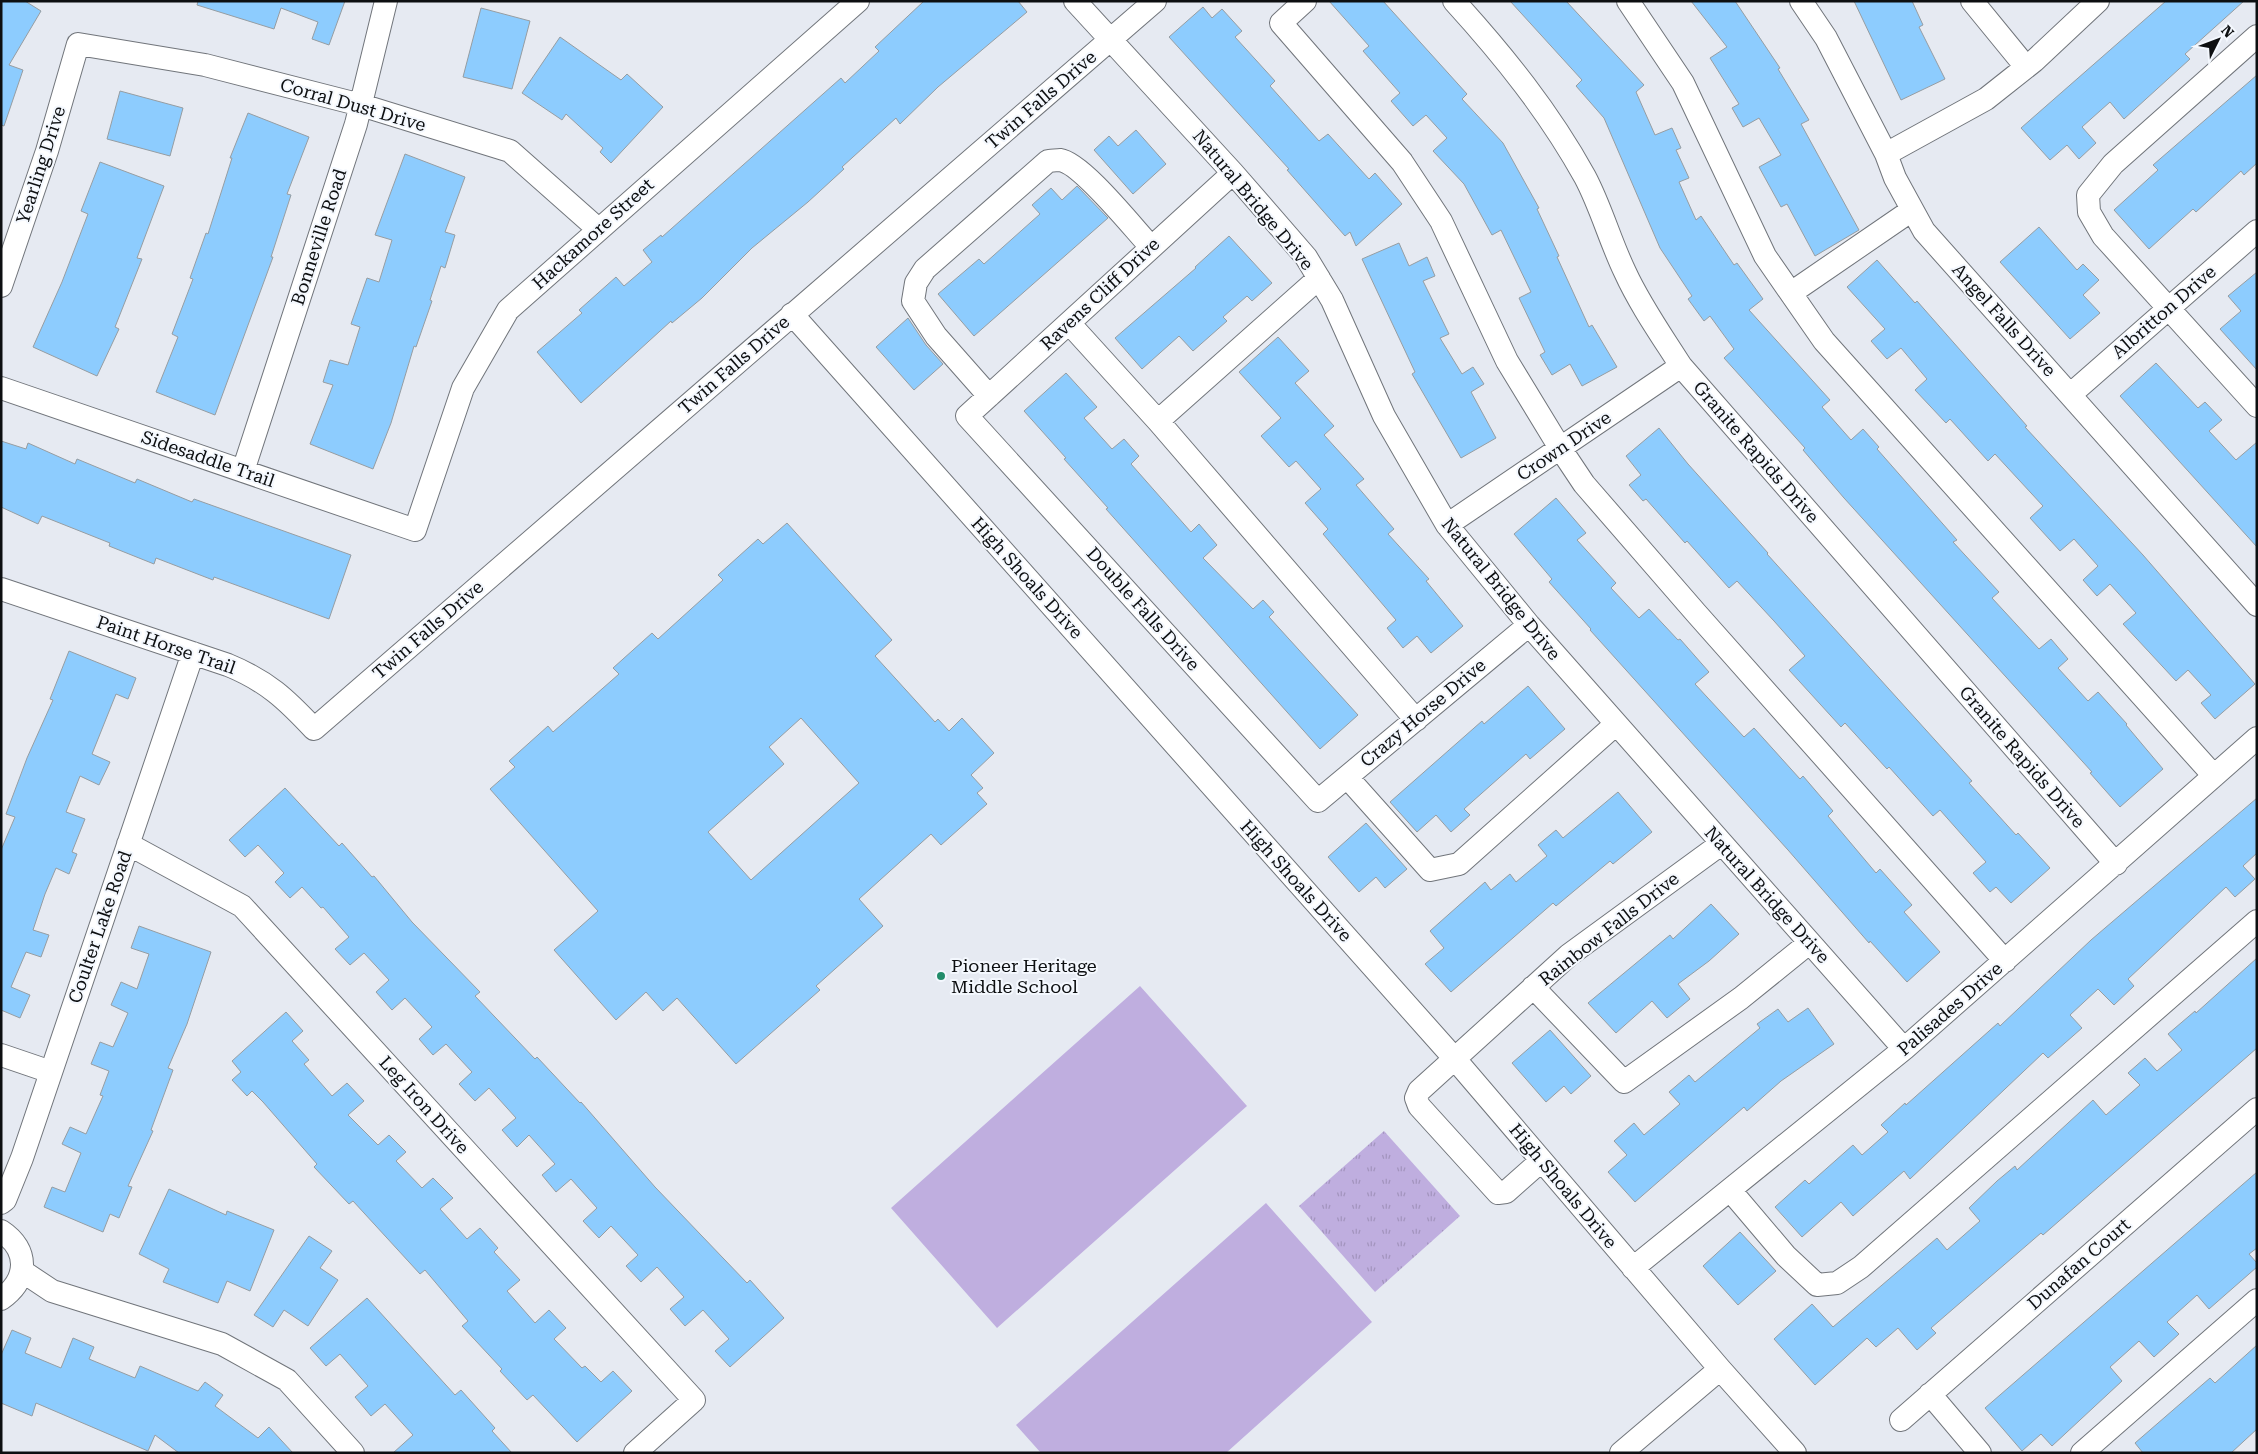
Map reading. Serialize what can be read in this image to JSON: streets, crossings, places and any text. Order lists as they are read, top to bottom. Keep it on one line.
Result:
{"streets":{"street":["Twin Falls Drive","Corral Dust Drive","Yearling Drive","Natural Bridge Drive","Hackamore Street","Bonneville Road","Ravens Cliff Drive","Albritton Drive","Angel Falls Drive","Crown Drive","Granite Rapids Drive","Sidesaddle Trail","High Shoals Drive","Double Falls Drive","Paint Horse Trail","Crazy Horse Drive","Coulter Lake Road","Rainbow Falls Drive","Palisades Drive","Leg Iron Drive","Dunafan Court"]},"crossings":[["Twin Falls Drive","Natural Bridge Drive"],["Twin Falls Drive","High Shoals Drive"],["Twin Falls Drive","Paint Horse Trail"],["Corral Dust Drive","Yearling Drive"],["Corral Dust Drive","Hackamore Street"],["Corral Dust Drive","Bonneville Road"],["Natural Bridge Drive","Ravens Cliff Drive"],["Natural Bridge Drive","Crown Drive"],["Natural Bridge Drive","Crazy Horse Drive"],["Natural Bridge Drive","Rainbow Falls Drive"],["Natural Bridge Drive","Palisades Drive"],["Hackamore Street","Sidesaddle Trail"],["Bonneville Road","Sidesaddle Trail"],["Ravens Cliff Drive","Double Falls Drive"],["Albritton Drive","Angel Falls Drive"],["Crown Drive","Granite Rapids Drive"],["Granite Rapids Drive","Palisades Drive"],["High Shoals Drive","Rainbow Falls Drive"],["High Shoals Drive","Palisades Drive"],["Double Falls Drive","Crazy Horse Drive"],["Paint Horse Trail","Coulter Lake Road"],["Coulter Lake Road","Leg Iron Drive"]],"places":["Pioneer Heritage Middle School"],"north":"top right"}
